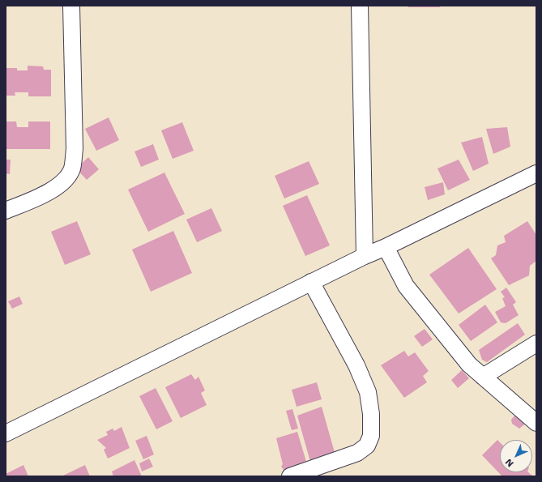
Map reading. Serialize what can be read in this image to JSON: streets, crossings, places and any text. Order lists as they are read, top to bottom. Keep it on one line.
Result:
{"north":"bottom left"}
